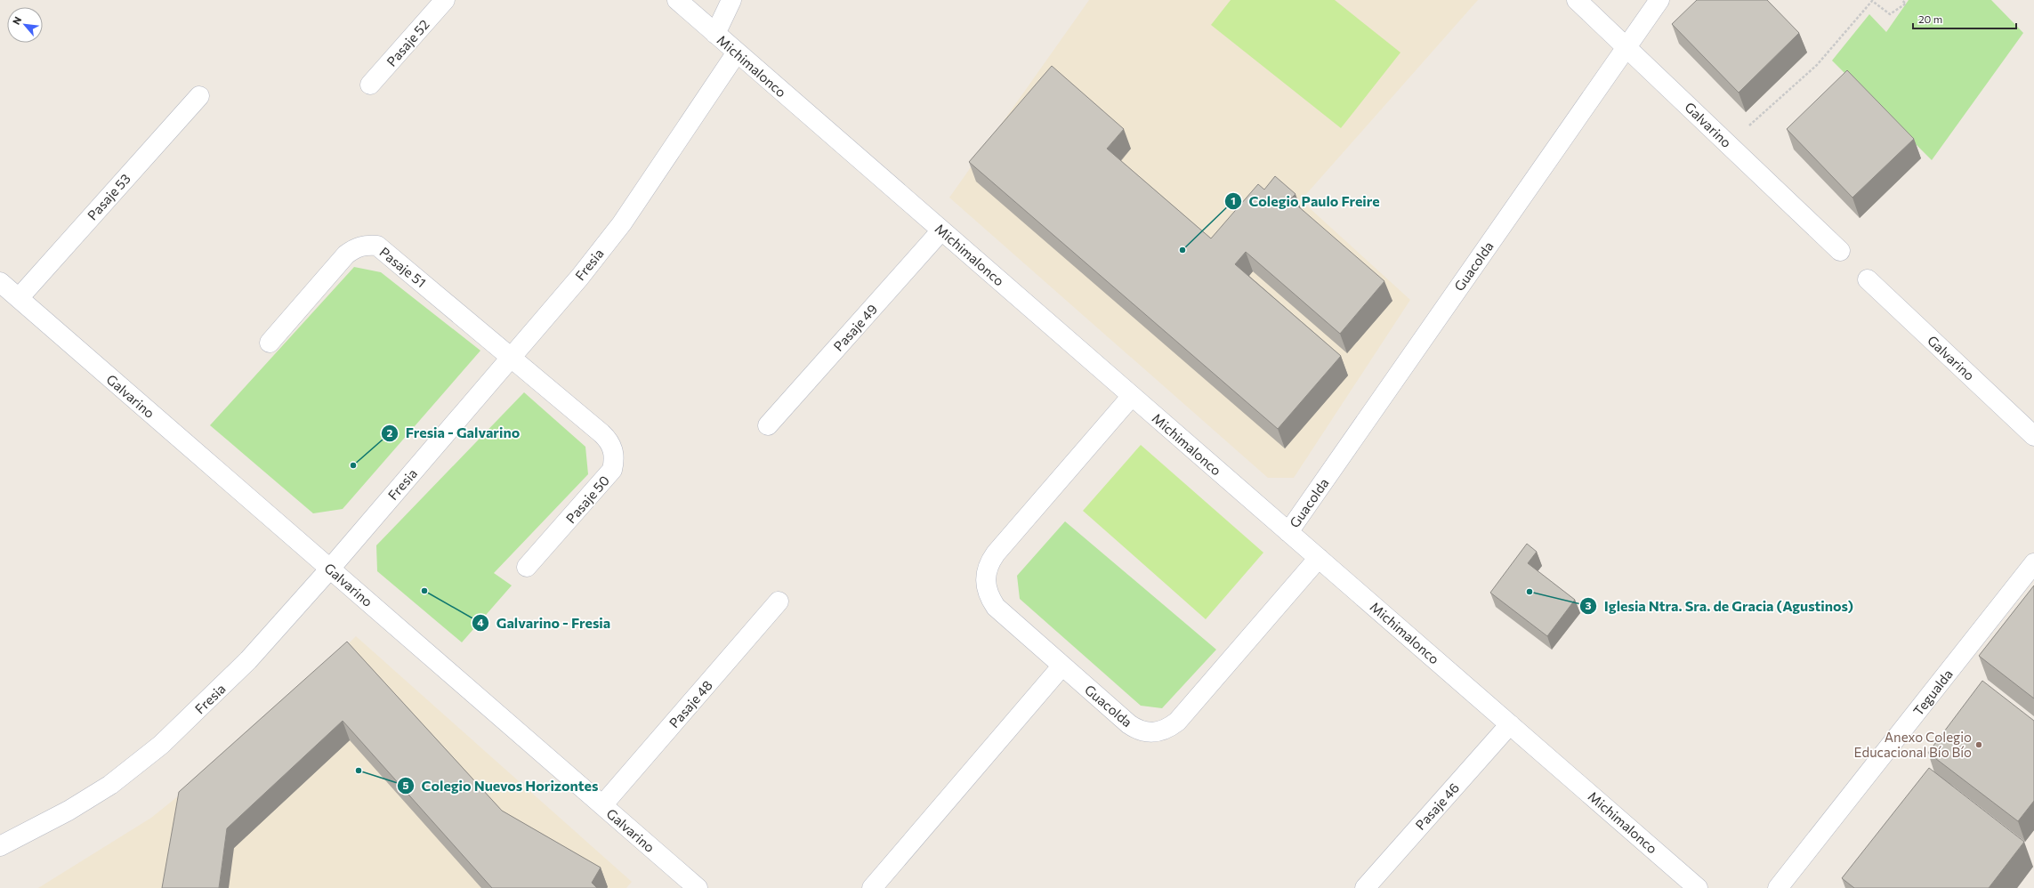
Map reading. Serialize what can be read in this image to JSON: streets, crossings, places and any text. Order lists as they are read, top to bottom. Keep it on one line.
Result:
{"streets":{"street":["Pasaje 52","Michimalonco","Galvarino","Pasaje 53","Fresia","Guacolda","Pasaje 51","Pasaje 49","Pasaje 50","Tegualda","Pasaje 48","Pasaje 46"]},"crossings":[["Michimalonco","Fresia"],["Michimalonco","Guacolda"],["Michimalonco","Pasaje 49"],["Michimalonco","Pasaje 46"],["Galvarino","Pasaje 53"],["Galvarino","Fresia"],["Galvarino","Guacolda"],["Galvarino","Pasaje 48"],["Fresia","Pasaje 51"],["Fresia","Pasaje 50"],["Pasaje 51","Pasaje 50"]],"places":["Colegio Paulo Freire","Fresia - Galvarino","Galvarino - Fresia","Iglesia Ntra. Sra. de Gracia (Agustinos)","Anexo Colegio Educacional Bío Bío","Colegio Nuevos Horizontes"],"scale_bar":"20 m","north":"top left"}
